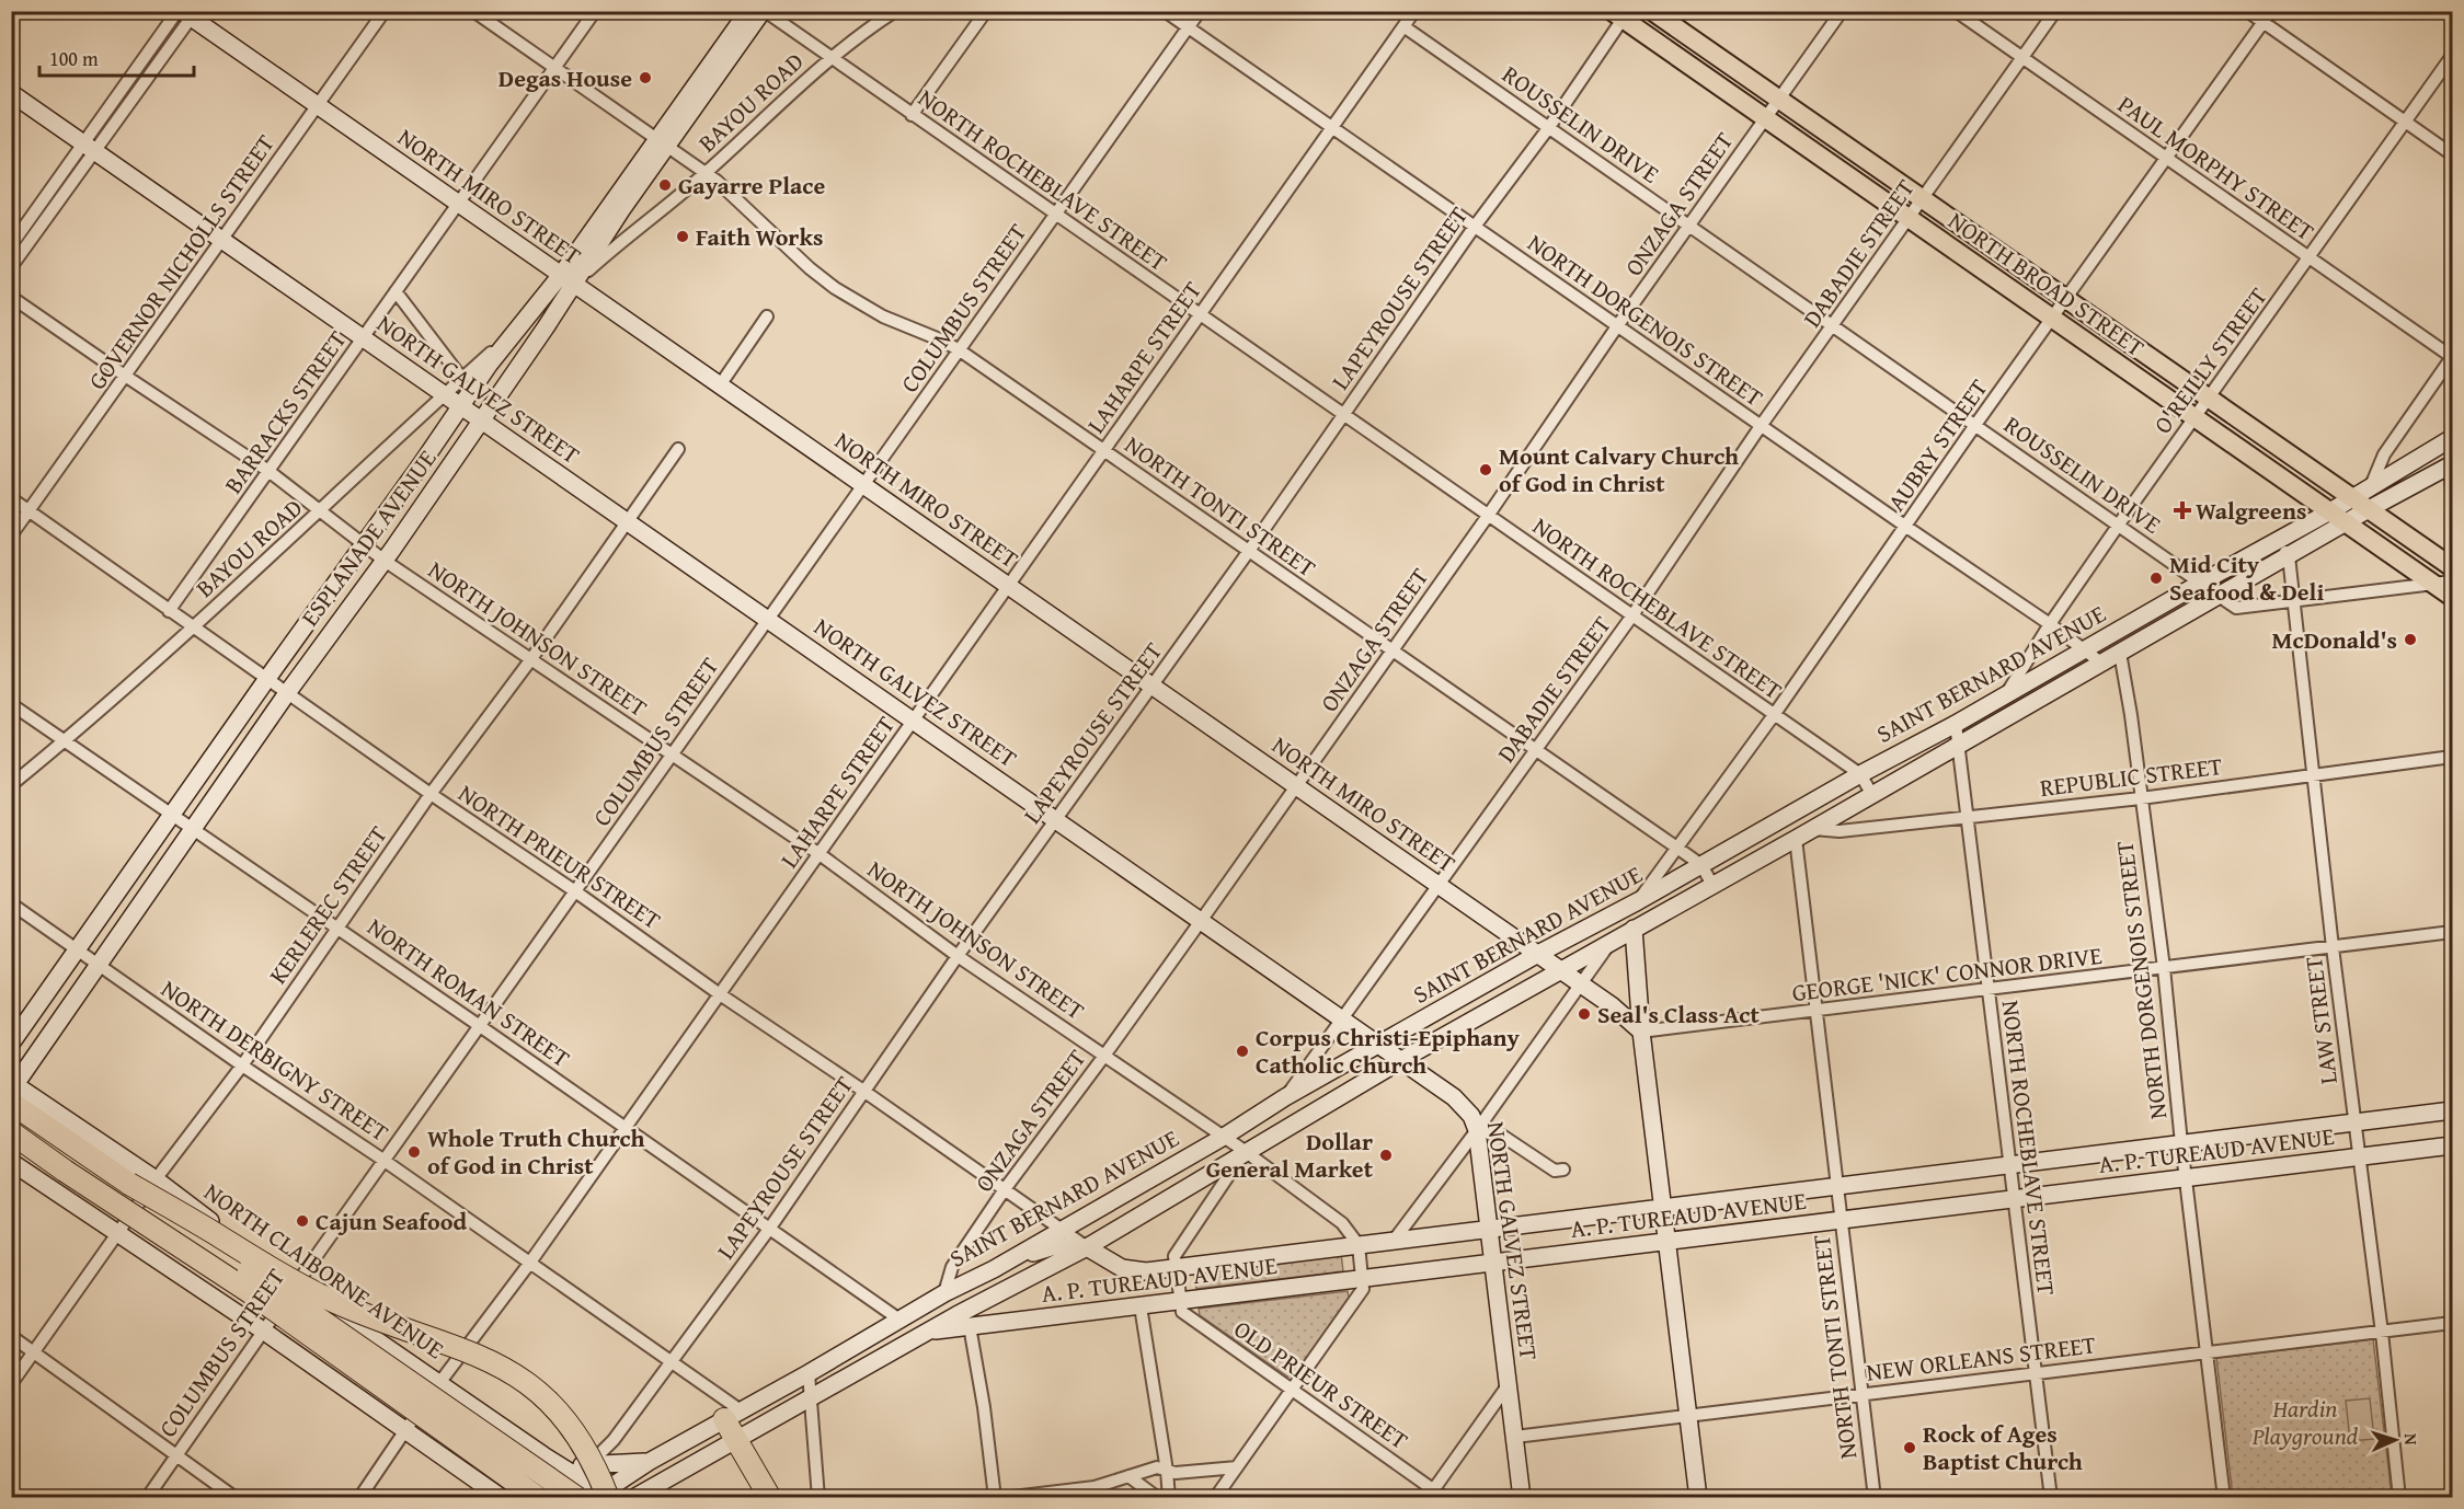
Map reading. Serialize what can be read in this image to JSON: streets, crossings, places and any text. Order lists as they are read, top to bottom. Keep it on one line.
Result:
{"streets":{"main road":["NORTH BROAD STREET"],"street":["BAYOU ROAD","ROUSSELIN DRIVE","PAUL MORPHY STREET","NORTH ROCHEBLAVE STREET","NORTH MIRO STREET","ONZAGA STREET","DABADIE STREET","GOVERNOR NICHOLLS STREET","LAPEYROUSE STREET","COLUMBUS STREET","NORTH DORGENOIS STREET","LAHARPE STREET","O'REILLY STREET","NORTH GALVEZ STREET","BARRACKS STREET","AUBRY STREET","NORTH TONTI STREET","ESPLANADE AVENUE","NORTH JOHNSON STREET","SAINT BERNARD AVENUE","REPUBLIC STREET","NORTH PRIEUR STREET","KERLEREC STREET","GEORGE 'NICK' CONNOR DRIVE","NORTH ROMAN STREET","LAW STREET","NORTH DERBIGNY STREET","A. P. TUREAUD AVENUE","NORTH CLAIBORNE AVENUE","NEW ORLEANS STREET","OLD PRIEUR STREET"]},"crossings":[["BAYOU ROAD","NORTH ROCHEBLAVE STREET"],["BAYOU ROAD","NORTH MIRO STREET"],["BAYOU ROAD","NORTH GALVEZ STREET"],["BAYOU ROAD","NORTH TONTI STREET"],["BAYOU ROAD","ESPLANADE AVENUE"],["BAYOU ROAD","NORTH JOHNSON STREET"],["BAYOU ROAD","NORTH PRIEUR STREET"],["BAYOU ROAD","NORTH ROMAN STREET"],["ROUSSELIN DRIVE","ONZAGA STREET"],["ROUSSELIN DRIVE","DABADIE STREET"],["ROUSSELIN DRIVE","NORTH BROAD STREET"],["ROUSSELIN DRIVE","LAPEYROUSE STREET"],["ROUSSELIN DRIVE","LAHARPE STREET"],["ROUSSELIN DRIVE","O'REILLY STREET"],["ROUSSELIN DRIVE","AUBRY STREET"],["ROUSSELIN DRIVE","SAINT BERNARD AVENUE"],["ROUSSELIN DRIVE","LAW STREET"],["PAUL MORPHY STREET","DABADIE STREET"],["PAUL MORPHY STREET","O'REILLY STREET"],["PAUL MORPHY STREET","AUBRY STREET"],["NORTH ROCHEBLAVE STREET","ONZAGA STREET"],["NORTH ROCHEBLAVE STREET","DABADIE STREET"],["NORTH ROCHEBLAVE STREET","LAPEYROUSE STREET"],["NORTH ROCHEBLAVE STREET","COLUMBUS STREET"],["NORTH ROCHEBLAVE STREET","LAHARPE STREET"],["NORTH ROCHEBLAVE STREET","AUBRY STREET"],["NORTH ROCHEBLAVE STREET","ESPLANADE AVENUE"],["NORTH ROCHEBLAVE STREET","SAINT BERNARD AVENUE"],["NORTH ROCHEBLAVE STREET","REPUBLIC STREET"],["NORTH ROCHEBLAVE STREET","GEORGE 'NICK' CONNOR DRIVE"],["NORTH ROCHEBLAVE STREET","A. P. TUREAUD AVENUE"],["NORTH ROCHEBLAVE STREET","NEW ORLEANS STREET"],["NORTH MIRO STREET","ONZAGA STREET"],["NORTH MIRO STREET","DABADIE STREET"],["NORTH MIRO STREET","GOVERNOR NICHOLLS STREET"],["NORTH MIRO STREET","LAPEYROUSE STREET"],["NORTH MIRO STREET","COLUMBUS STREET"],["NORTH MIRO STREET","LAHARPE STREET"],["NORTH MIRO STREET","BARRACKS STREET"],["NORTH MIRO STREET","ESPLANADE AVENUE"],["NORTH MIRO STREET","SAINT BERNARD AVENUE"],["NORTH MIRO STREET","GEORGE 'NICK' CONNOR DRIVE"],["ONZAGA STREET","NORTH BROAD STREET"],["ONZAGA STREET","NORTH DORGENOIS STREET"],["ONZAGA STREET","NORTH GALVEZ STREET"],["ONZAGA STREET","NORTH TONTI STREET"],["ONZAGA STREET","NORTH JOHNSON STREET"],["ONZAGA STREET","SAINT BERNARD AVENUE"],["ONZAGA STREET","NORTH PRIEUR STREET"],["DABADIE STREET","NORTH BROAD STREET"],["DABADIE STREET","NORTH DORGENOIS STREET"],["DABADIE STREET","NORTH GALVEZ STREET"],["DABADIE STREET","NORTH TONTI STREET"],["DABADIE STREET","SAINT BERNARD AVENUE"],["GOVERNOR NICHOLLS STREET","NORTH GALVEZ STREET"],["GOVERNOR NICHOLLS STREET","NORTH JOHNSON STREET"],["GOVERNOR NICHOLLS STREET","NORTH PRIEUR STREET"],["NORTH BROAD STREET","LAPEYROUSE STREET"],["NORTH BROAD STREET","O'REILLY STREET"],["NORTH BROAD STREET","AUBRY STREET"],["NORTH BROAD STREET","SAINT BERNARD AVENUE"],["LAPEYROUSE STREET","NORTH DORGENOIS STREET"],["LAPEYROUSE STREET","NORTH GALVEZ STREET"],["LAPEYROUSE STREET","NORTH TONTI STREET"],["LAPEYROUSE STREET","NORTH JOHNSON STREET"],["LAPEYROUSE STREET","NORTH PRIEUR STREET"],["LAPEYROUSE STREET","NORTH ROMAN STREET"],["LAPEYROUSE STREET","NORTH DERBIGNY STREET"],["COLUMBUS STREET","NORTH DORGENOIS STREET"],["COLUMBUS STREET","NORTH GALVEZ STREET"],["COLUMBUS STREET","NORTH TONTI STREET"],["COLUMBUS STREET","NORTH JOHNSON STREET"],["COLUMBUS STREET","NORTH PRIEUR STREET"],["COLUMBUS STREET","NORTH ROMAN STREET"],["COLUMBUS STREET","NORTH DERBIGNY STREET"],["COLUMBUS STREET","NORTH CLAIBORNE AVENUE"],["NORTH DORGENOIS STREET","LAHARPE STREET"],["NORTH DORGENOIS STREET","O'REILLY STREET"],["NORTH DORGENOIS STREET","AUBRY STREET"],["NORTH DORGENOIS STREET","SAINT BERNARD AVENUE"],["NORTH DORGENOIS STREET","REPUBLIC STREET"],["NORTH DORGENOIS STREET","GEORGE 'NICK' CONNOR DRIVE"],["NORTH DORGENOIS STREET","A. P. TUREAUD AVENUE"],["NORTH DORGENOIS STREET","NEW ORLEANS STREET"],["LAHARPE STREET","NORTH GALVEZ STREET"],["LAHARPE STREET","NORTH TONTI STREET"],["LAHARPE STREET","NORTH JOHNSON STREET"],["LAHARPE STREET","NORTH PRIEUR STREET"],["LAHARPE STREET","NORTH ROMAN STREET"],["LAHARPE STREET","NORTH DERBIGNY STREET"],["LAHARPE STREET","NORTH CLAIBORNE AVENUE"],["O'REILLY STREET","SAINT BERNARD AVENUE"],["NORTH GALVEZ STREET","BARRACKS STREET"],["NORTH GALVEZ STREET","ESPLANADE AVENUE"],["NORTH GALVEZ STREET","SAINT BERNARD AVENUE"],["NORTH GALVEZ STREET","KERLEREC STREET"],["NORTH GALVEZ STREET","A. P. TUREAUD AVENUE"],["NORTH GALVEZ STREET","NEW ORLEANS STREET"],["BARRACKS STREET","NORTH TONTI STREET"],["BARRACKS STREET","NORTH JOHNSON STREET"],["BARRACKS STREET","NORTH PRIEUR STREET"],["AUBRY STREET","NORTH TONTI STREET"],["AUBRY STREET","SAINT BERNARD AVENUE"],["NORTH TONTI STREET","ESPLANADE AVENUE"],["NORTH TONTI STREET","SAINT BERNARD AVENUE"],["NORTH TONTI STREET","GEORGE 'NICK' CONNOR DRIVE"],["NORTH TONTI STREET","A. P. TUREAUD AVENUE"],["NORTH TONTI STREET","NEW ORLEANS STREET"],["ESPLANADE AVENUE","NORTH JOHNSON STREET"],["ESPLANADE AVENUE","NORTH PRIEUR STREET"],["ESPLANADE AVENUE","NORTH ROMAN STREET"],["ESPLANADE AVENUE","NORTH DERBIGNY STREET"],["ESPLANADE AVENUE","NORTH CLAIBORNE AVENUE"],["NORTH JOHNSON STREET","SAINT BERNARD AVENUE"],["NORTH JOHNSON STREET","KERLEREC STREET"],["NORTH JOHNSON STREET","A. P. TUREAUD AVENUE"],["SAINT BERNARD AVENUE","REPUBLIC STREET"],["SAINT BERNARD AVENUE","NORTH PRIEUR STREET"],["SAINT BERNARD AVENUE","NORTH ROMAN STREET"],["SAINT BERNARD AVENUE","LAW STREET"],["SAINT BERNARD AVENUE","NORTH DERBIGNY STREET"],["SAINT BERNARD AVENUE","A. P. TUREAUD AVENUE"],["SAINT BERNARD AVENUE","NORTH CLAIBORNE AVENUE"],["REPUBLIC STREET","LAW STREET"],["NORTH PRIEUR STREET","KERLEREC STREET"],["NORTH PRIEUR STREET","A. P. TUREAUD AVENUE"],["KERLEREC STREET","NORTH ROMAN STREET"],["KERLEREC STREET","NORTH DERBIGNY STREET"],["KERLEREC STREET","NORTH CLAIBORNE AVENUE"],["GEORGE 'NICK' CONNOR DRIVE","LAW STREET"],["LAW STREET","A. P. TUREAUD AVENUE"],["LAW STREET","NEW ORLEANS STREET"],["A. P. TUREAUD AVENUE","OLD PRIEUR STREET"]],"parks":["Hardin Playground"],"places":{"other":["Degas House","Gayarre Place","Faith Works","Mount Calvary Church of God in Christ","Mid City Seafood & Deli","McDonald's","Seal's Class Act","Corpus Christi-Epiphany Catholic Church","Whole Truth Church of God in Christ","Dollar General Market","Cajun Seafood","Rock of Ages Baptist Church"],"health":["Walgreens"]},"scale_bar":"100 m","north":"right"}
